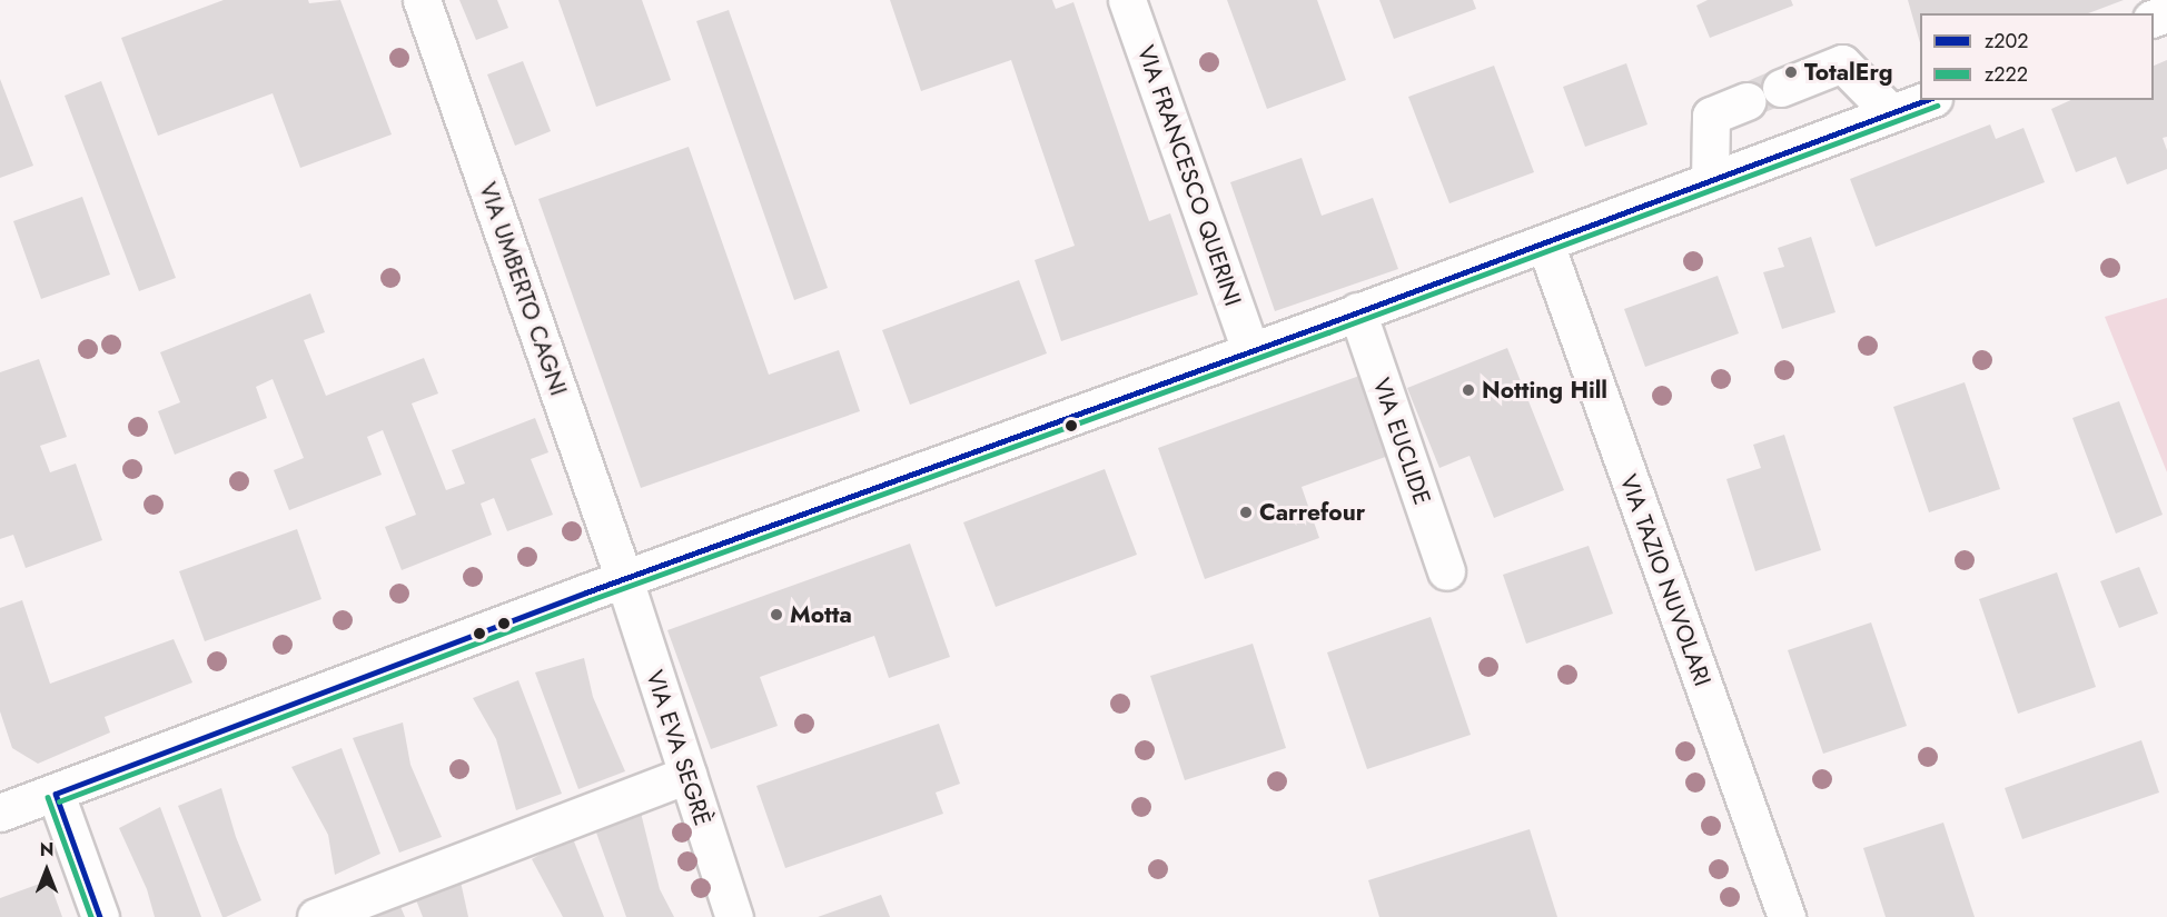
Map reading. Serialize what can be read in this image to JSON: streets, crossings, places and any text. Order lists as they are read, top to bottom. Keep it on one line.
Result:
{"streets":{"street":["VIA FRANCESCO QUERINI","VIA UMBERTO CAGNI","VIA EUCLIDE","VIA TAZIO NUVOLARI","VIA EVA SEGRÈ"]},"crossings":[["VIA UMBERTO CAGNI","VIA EVA SEGRÈ"]],"places":["TotalErg","Notting Hill","Carrefour","Motta"],"lines":["transit line z202","transit line z222"],"legend":["z202","z222"],"north":"top"}
